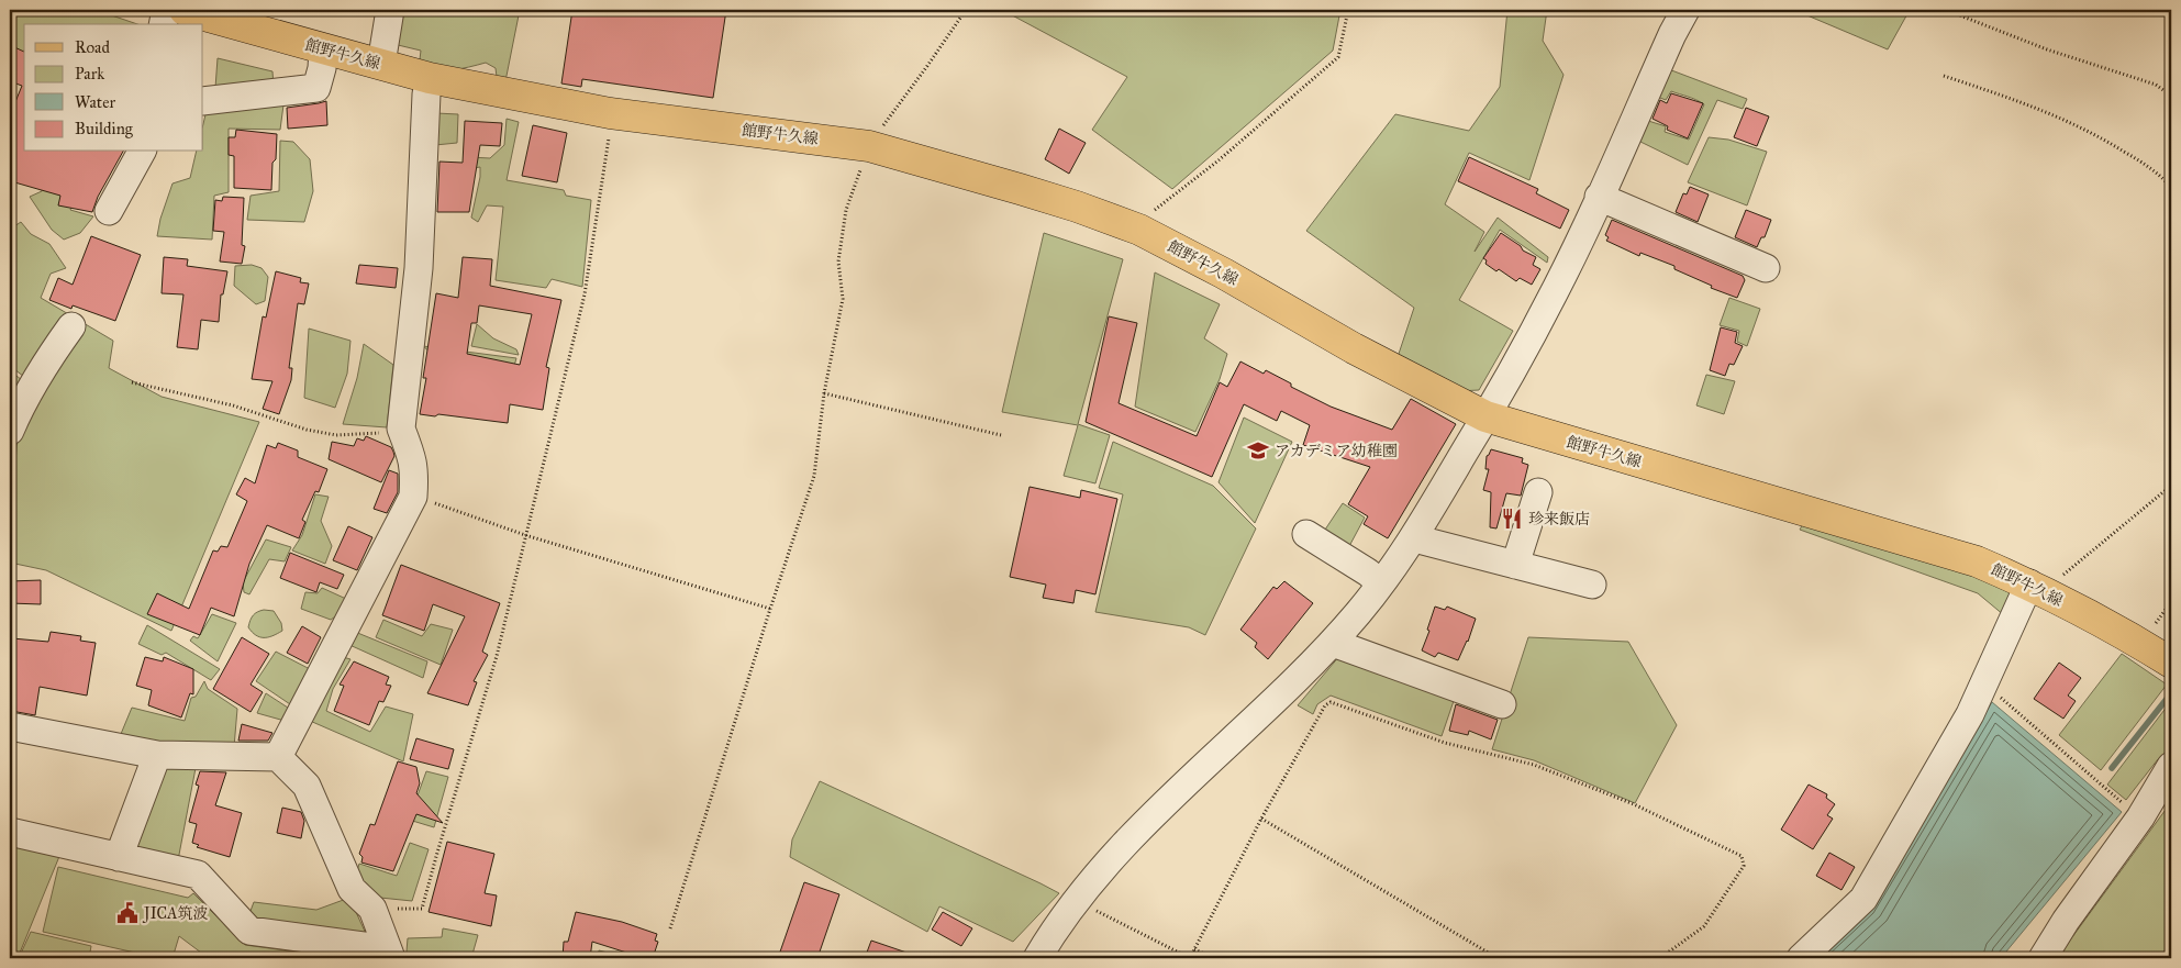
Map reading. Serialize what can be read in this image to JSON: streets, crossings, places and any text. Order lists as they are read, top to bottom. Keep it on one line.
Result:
{"streets":{"main road":["館野牛久線"]},"places":{"school or university":["アカデミア幼稚園"],"restaurant":["珍来飯店"],"public building":["JICA筑波"]},"legend":["Road","Park","Water","Building"]}
